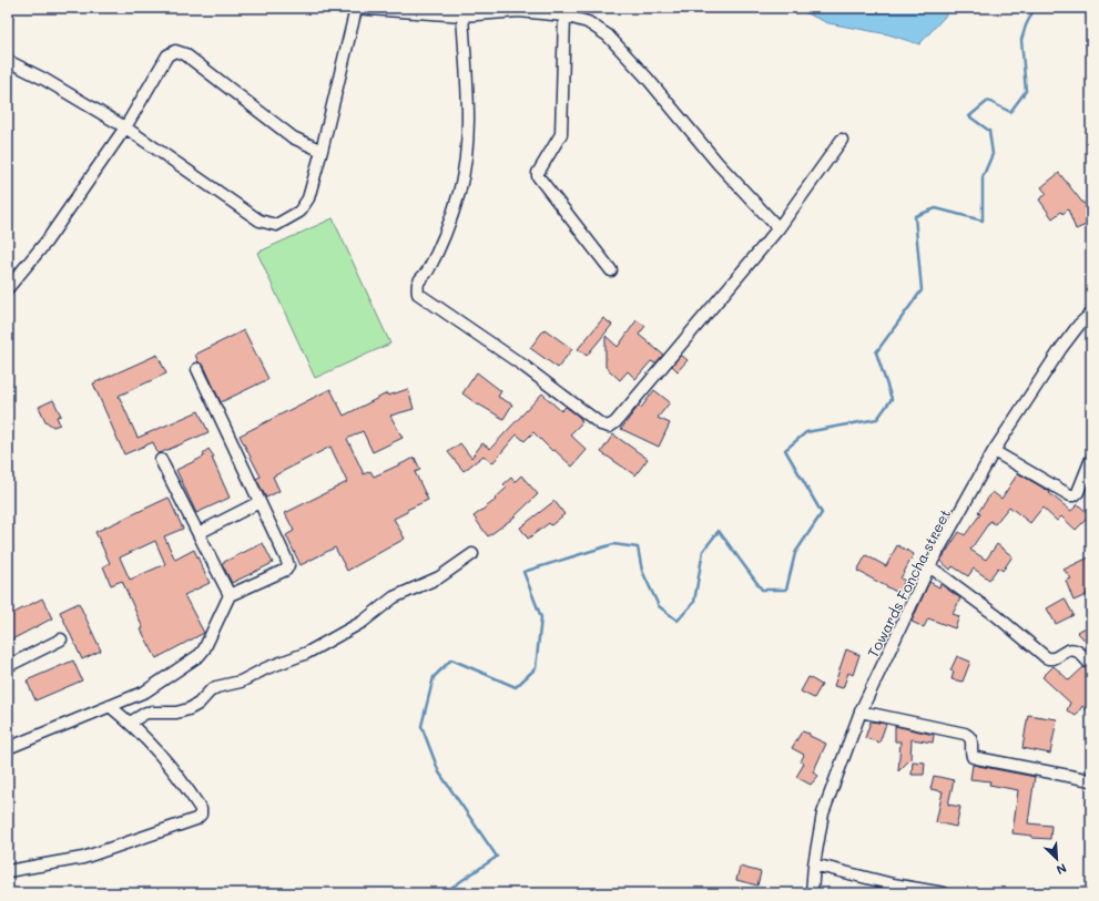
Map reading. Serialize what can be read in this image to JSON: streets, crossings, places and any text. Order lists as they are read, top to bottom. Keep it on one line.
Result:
{"streets":{"street":["Towards Foncha street"]},"north":"bottom right"}
